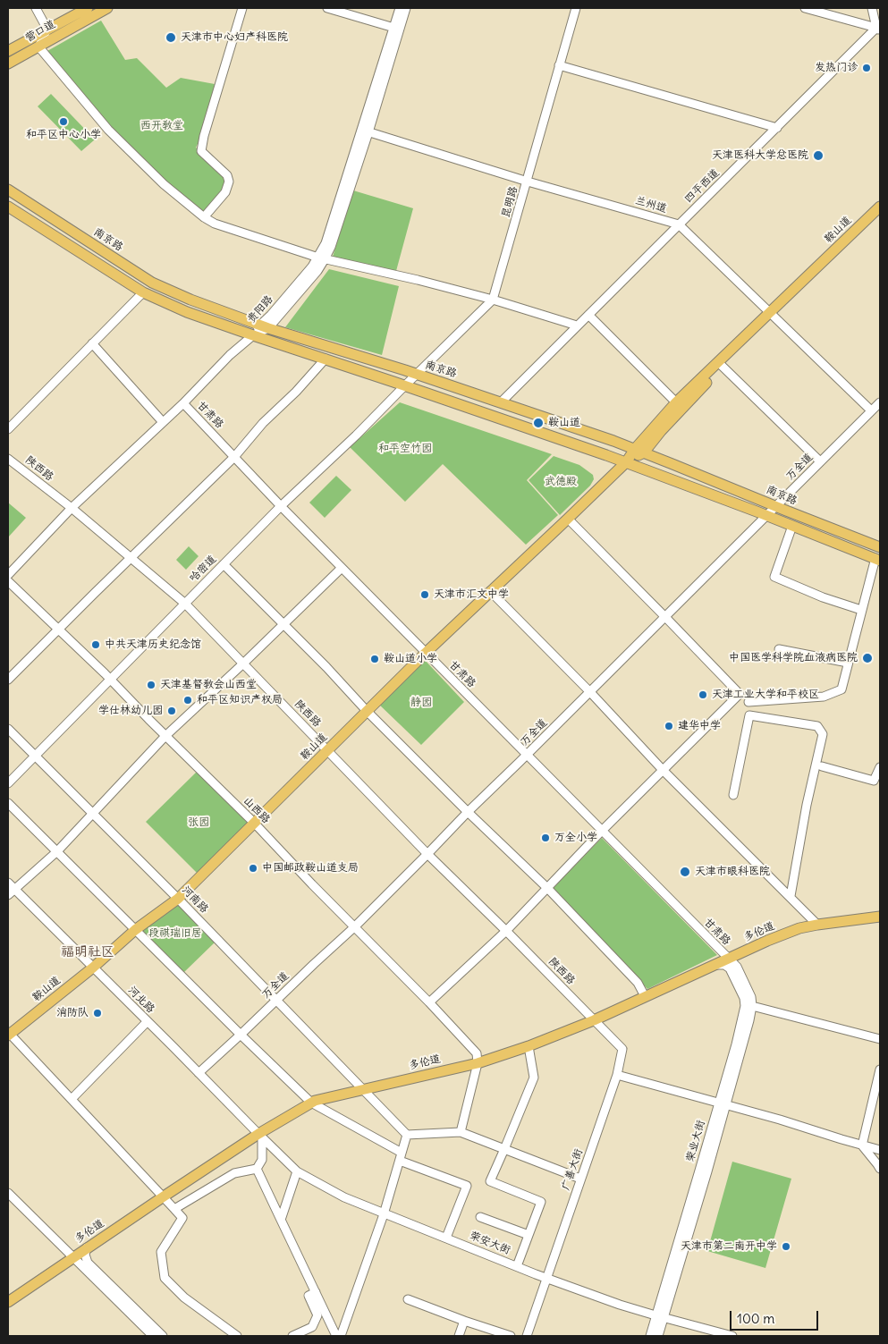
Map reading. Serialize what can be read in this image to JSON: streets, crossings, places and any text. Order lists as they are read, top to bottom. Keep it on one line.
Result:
{"streets":{"main road":["营口道","鞍山道","南京路","多伦道"],"street":["四平西道","昆明路","兰州道","贵阳路","甘肃路","万全道","陕西路","哈密道","山西路","河南路","河北路","荣业大街","广善大街","荣安大街"]},"crossings":[["四平西道","兰州道"],["四平西道","南京路"],["昆明路","兰州道"],["昆明路","南京路"],["昆明路","哈密道"],["兰州道","鞍山道"],["兰州道","贵阳路"],["兰州道","万全道"],["鞍山道","南京路"],["鞍山道","甘肃路"],["鞍山道","陕西路"],["鞍山道","山西路"],["鞍山道","河南路"],["鞍山道","河北路"],["南京路","贵阳路"],["南京路","万全道"],["南京路","哈密道"],["贵阳路","甘肃路"],["贵阳路","陕西路"],["甘肃路","万全道"],["甘肃路","哈密道"],["甘肃路","多伦道"],["万全道","陕西路"],["万全道","山西路"],["万全道","河南路"],["万全道","河北路"],["陕西路","哈密道"],["陕西路","多伦道"],["陕西路","广善大街"],["哈密道","山西路"],["哈密道","河南路"],["山西路","多伦道"],["河南路","多伦道"],["多伦道","河北路"],["多伦道","广善大街"],["多伦道","荣安大街"],["河北路","荣安大街"],["荣业大街","荣安大街"],["广善大街","荣安大街"]],"districts":["福明社区"],"parks":["西开教堂","和平空竹园","武德殿","静园","张园","段祺瑞旧居"],"places":["天津市中心妇产科医院","发热门诊","和平区中心小学","天津医科大学总医院","鞍山道","天津市汇文中学","中共天津历史纪念馆","中国医学科学院血液病医院","鞍山道小学","天津基督教会山西堂","天津工业大学和平校区","和平区知识产权局","学仕林幼儿园","建华中学","万全小学","中国邮政鞍山道支局","天津市眼科医院","消防队","天津市第二南开中学"],"scale_bar":"100 m"}
